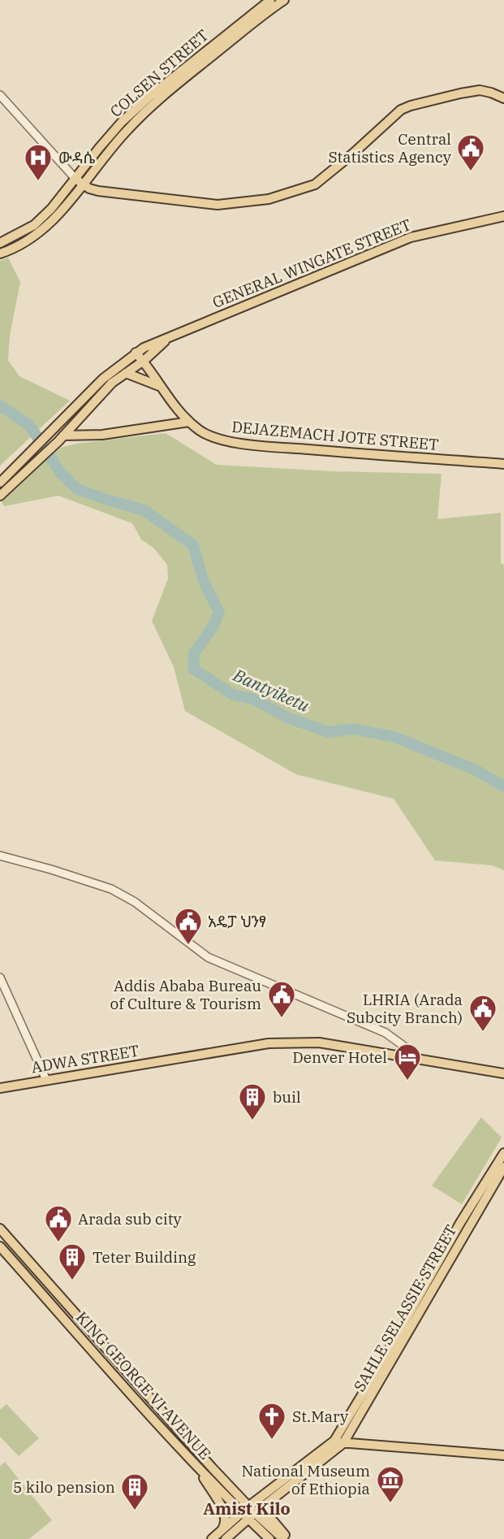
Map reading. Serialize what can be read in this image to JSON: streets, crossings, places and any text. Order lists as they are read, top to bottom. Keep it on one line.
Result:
{"streets":{"main road":["COLSEN STREET","GENERAL WINGATE STREET","DEJAZEMACH JOTE STREET","ADWA STREET","SAHLE SELASSIE STREET","KING GEORGE VI AVENUE"]},"crossings":[["GENERAL WINGATE STREET","DEJAZEMACH JOTE STREET"],["SAHLE SELASSIE STREET","KING GEORGE VI AVENUE"]],"districts":["Amist Kilo"],"water":["Bantyiketu"],"places":{"public building":["Central Statistics Agency","አዴፓ ህንፃ","Addis Ababa Bureau of Culture & Tourism","LHRIA (Arada Subcity Branch)","Arada sub city"],"hospital":["ውዳሴ"],"hotel":["Denver Hotel"],"building":["buil","Teter Building","5 kilo pension"],"church":["St.Mary"],"museum":["National Museum of Ethiopia"]}}
